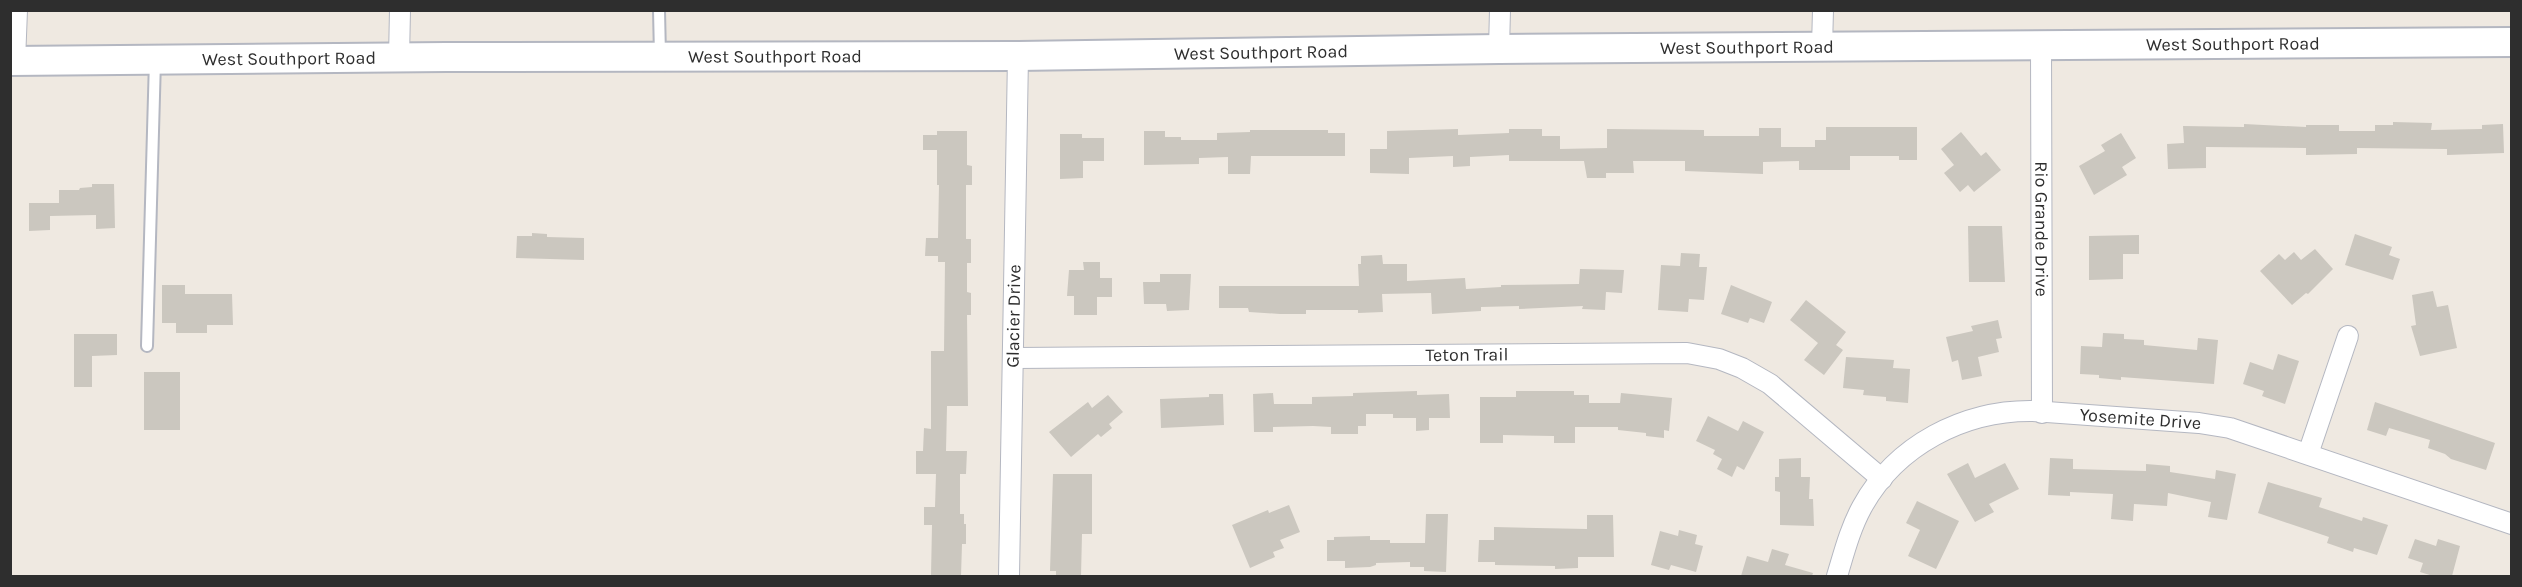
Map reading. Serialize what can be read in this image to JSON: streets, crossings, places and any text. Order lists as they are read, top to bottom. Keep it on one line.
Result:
{"streets":{"main road":["West Southport Road"],"street":["Rio Grande Drive","Glacier Drive","Teton Trail","Yosemite Drive"]},"crossings":[["West Southport Road","Rio Grande Drive"],["West Southport Road","Glacier Drive"],["Rio Grande Drive","Yosemite Drive"],["Glacier Drive","Teton Trail"],["Teton Trail","Yosemite Drive"]]}
